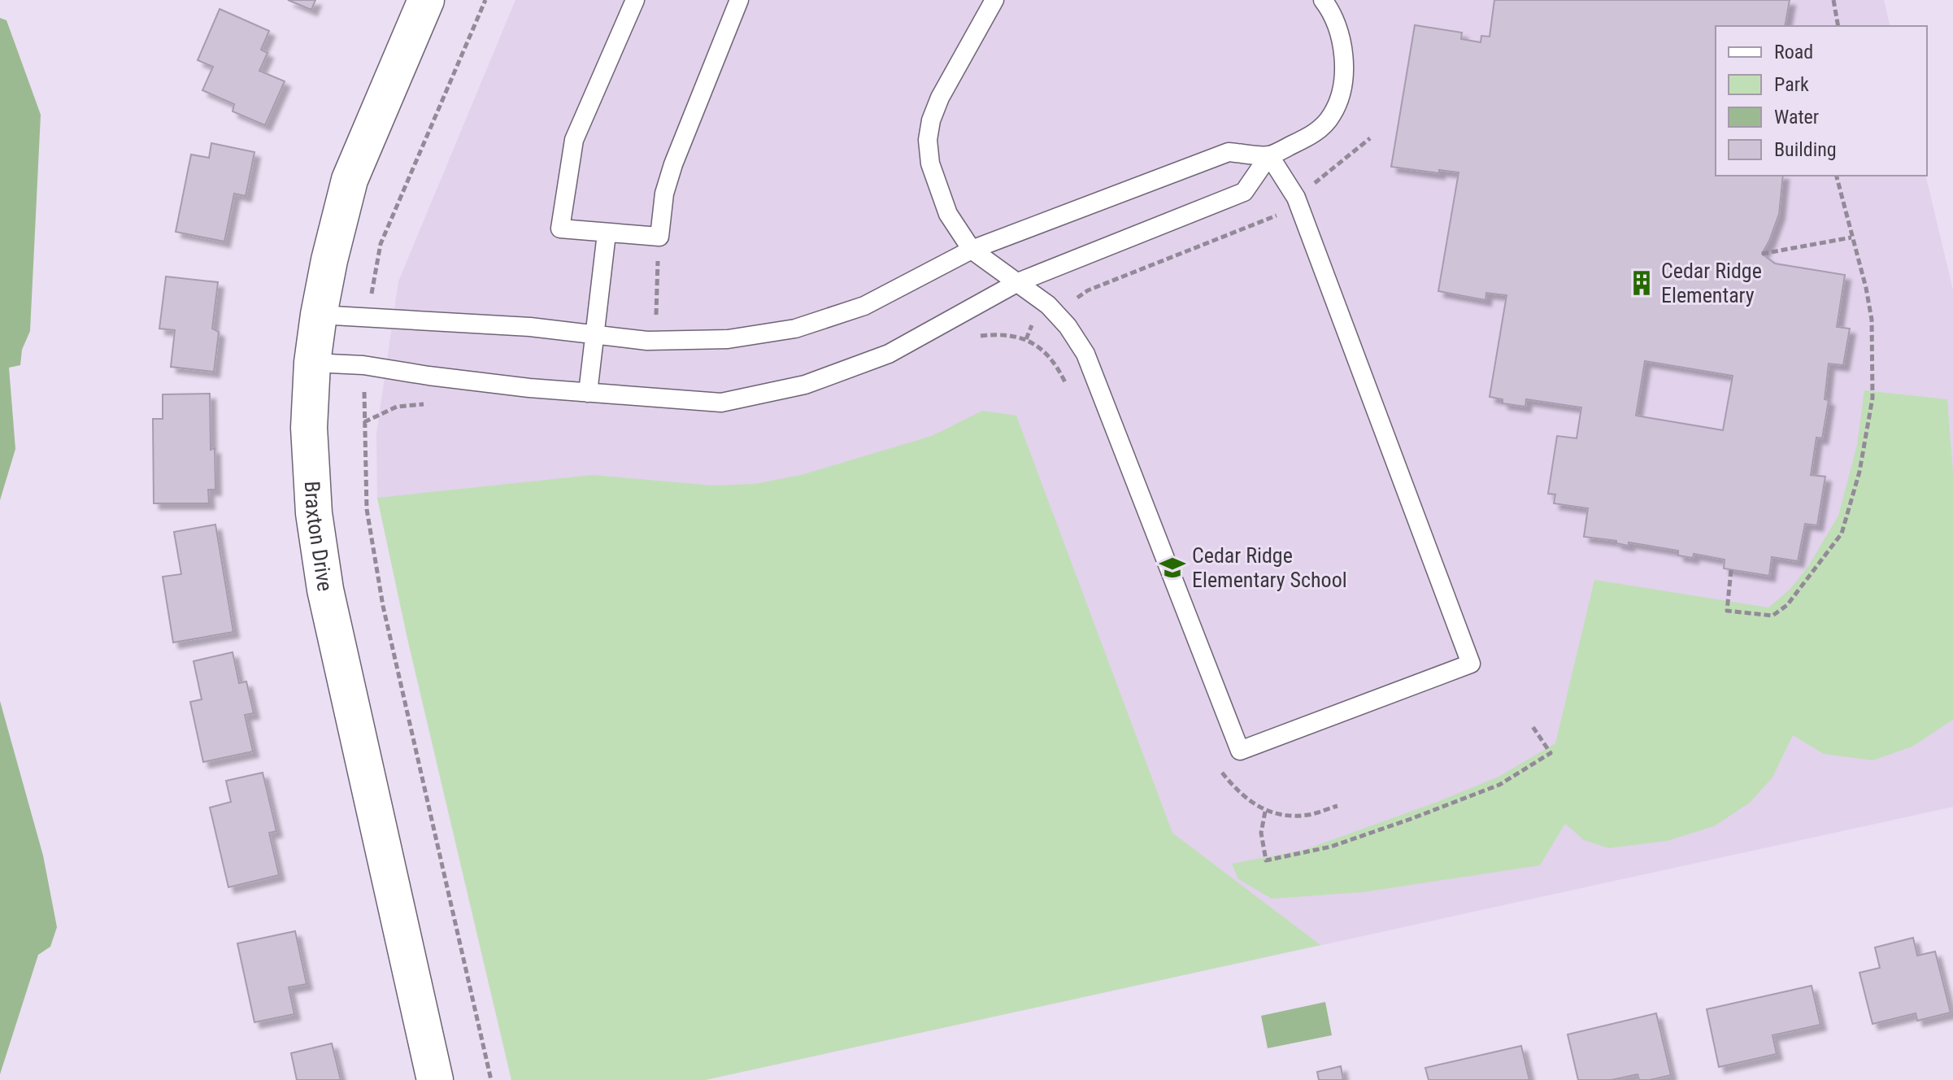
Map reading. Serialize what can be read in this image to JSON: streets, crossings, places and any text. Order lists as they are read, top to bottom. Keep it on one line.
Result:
{"streets":{"street":["Braxton Drive"]},"places":{"building":["Cedar Ridge Elementary"],"school or university":["Cedar Ridge Elementary School"]},"legend":["Road","Park","Water","Building"]}
